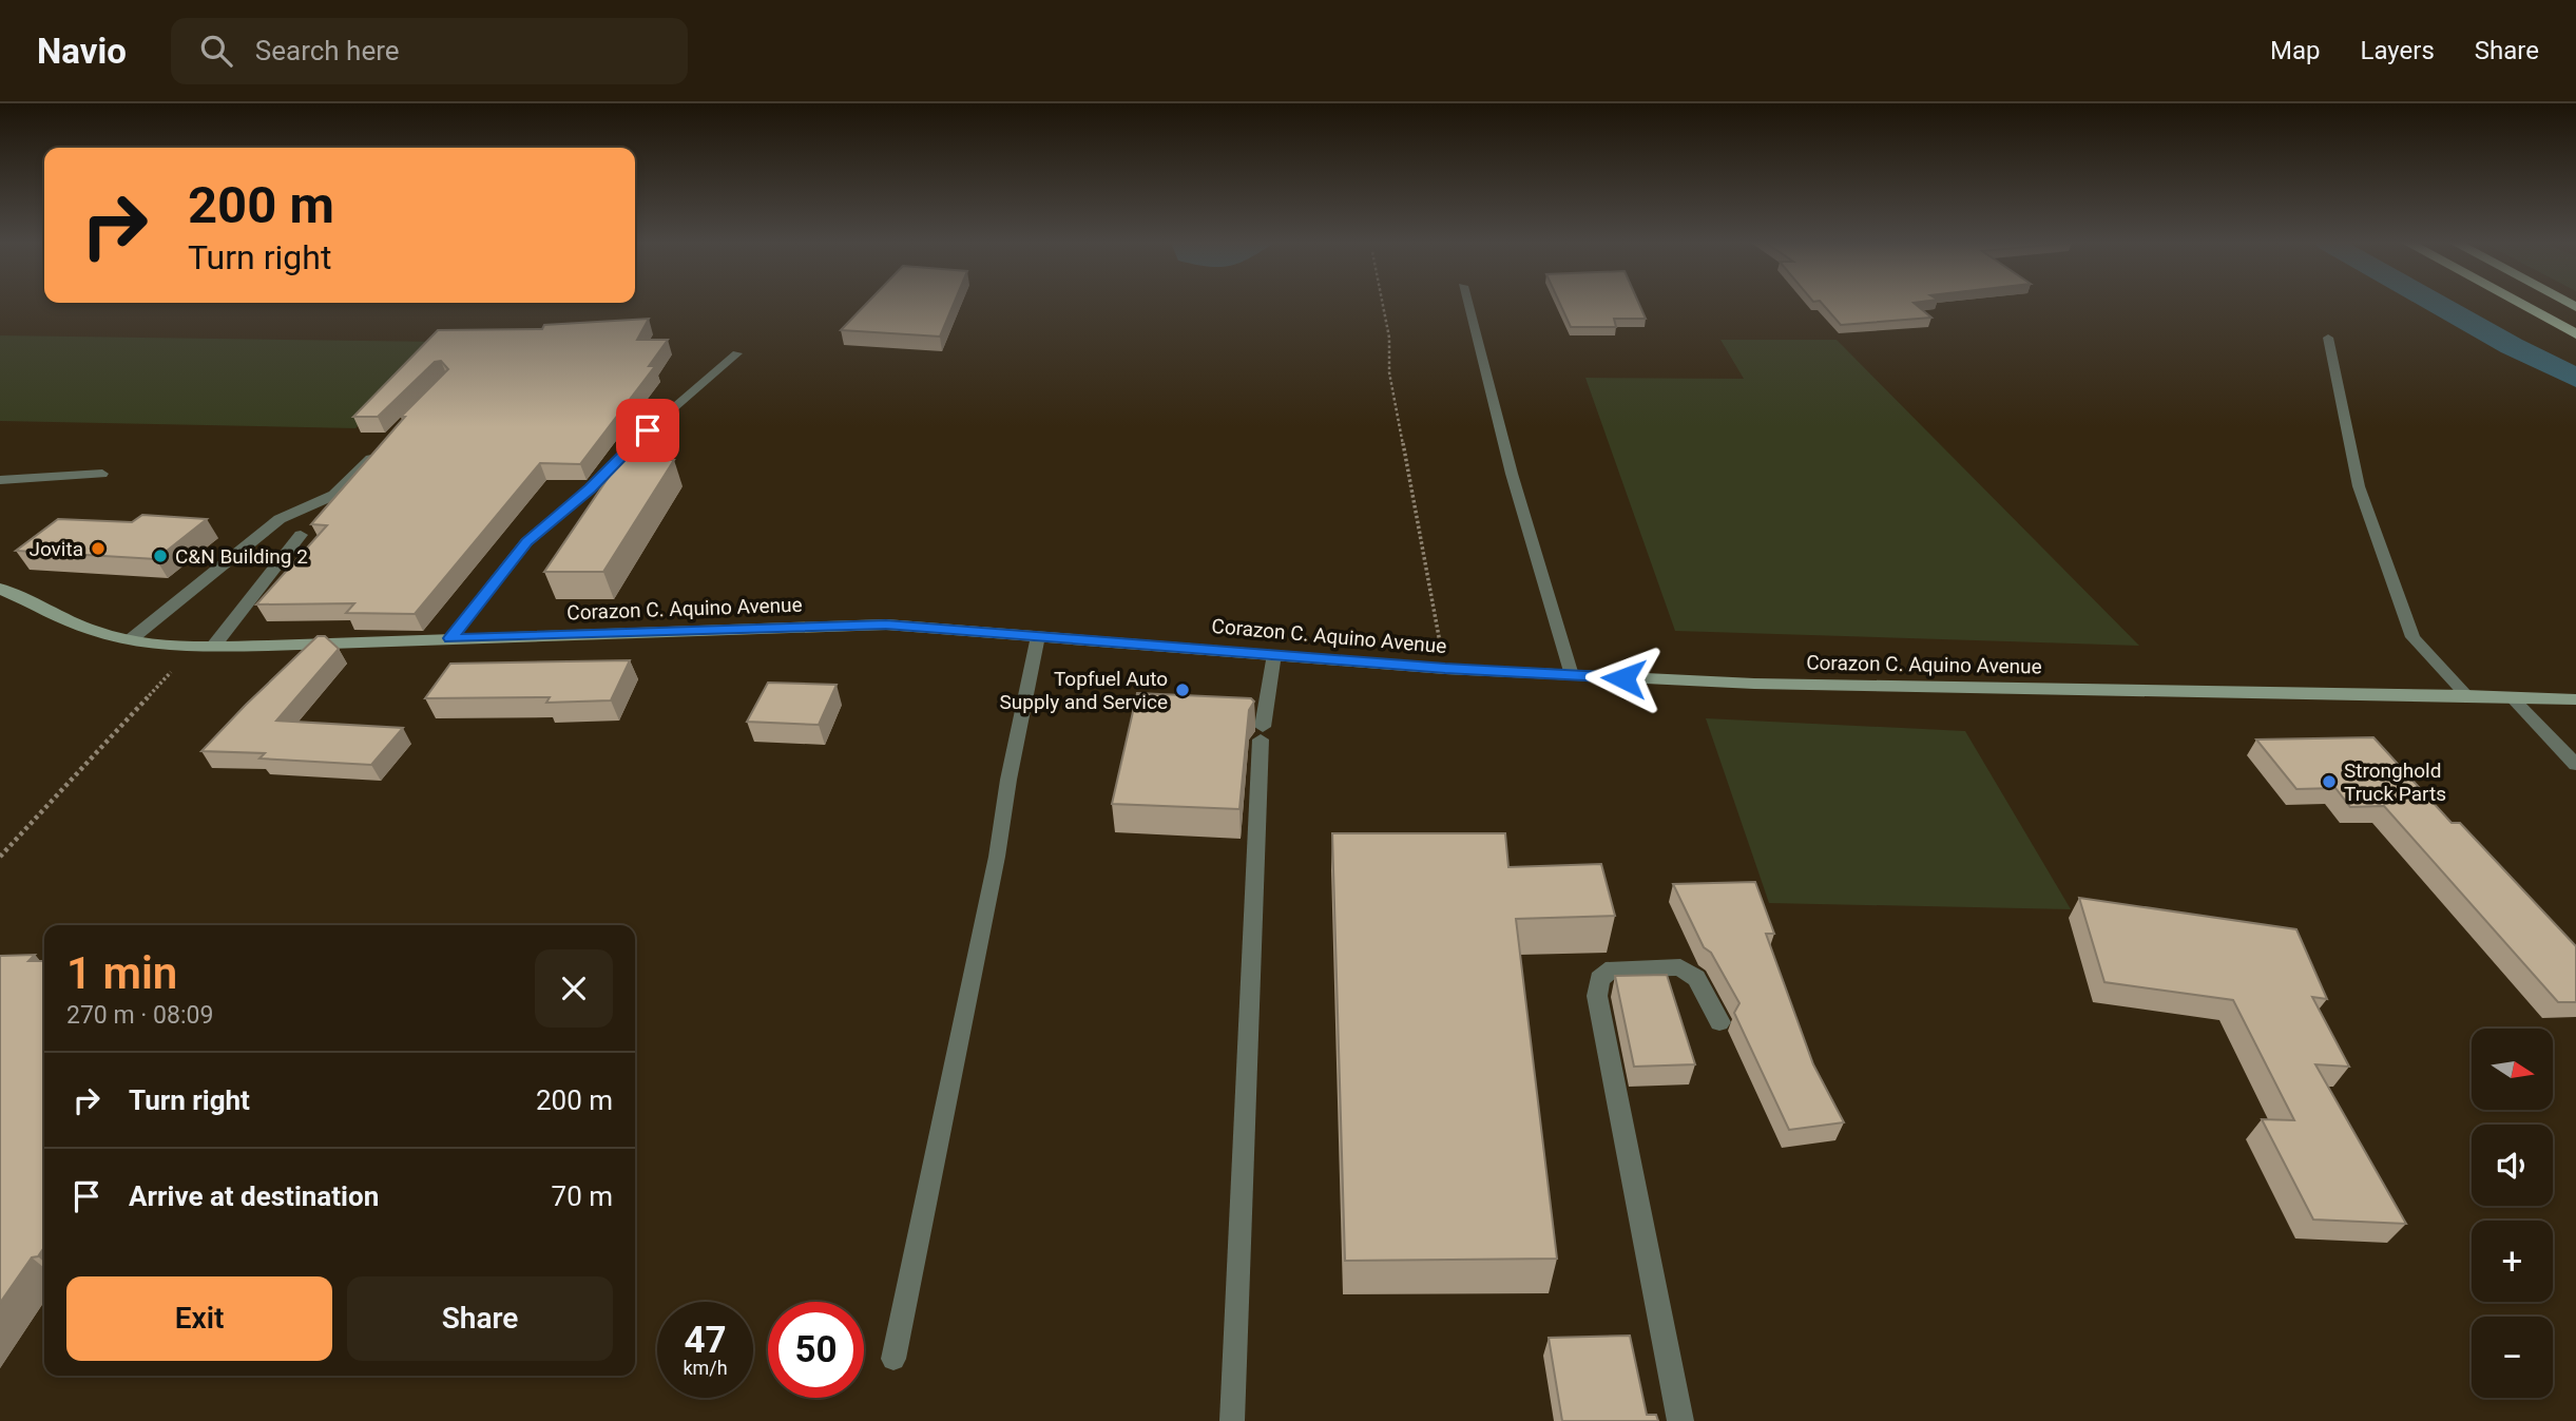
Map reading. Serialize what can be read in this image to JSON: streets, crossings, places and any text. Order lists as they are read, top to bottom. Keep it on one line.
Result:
{"streets":{"main road":["Corazon C. Aquino Avenue"]},"places":["Jovita","C&N Building 2","Topfuel Auto Supply and Service","Stronghold Truck Parts"],"north":"right","page":{"header":"Navio","search":"Search here","nav":["Map","Layers","Share"],"turn":["200 m","Turn right"],"heading":["1 min","270 m · 08:09"],"map_buttons":["+","−"],"list":[{"name":"Turn right","value":"200 m"},{"name":"Arrive at destination","value":"70 m"}],"buttons":["Exit","Share"],"speed":"47 km/h","limit":"50"}}
